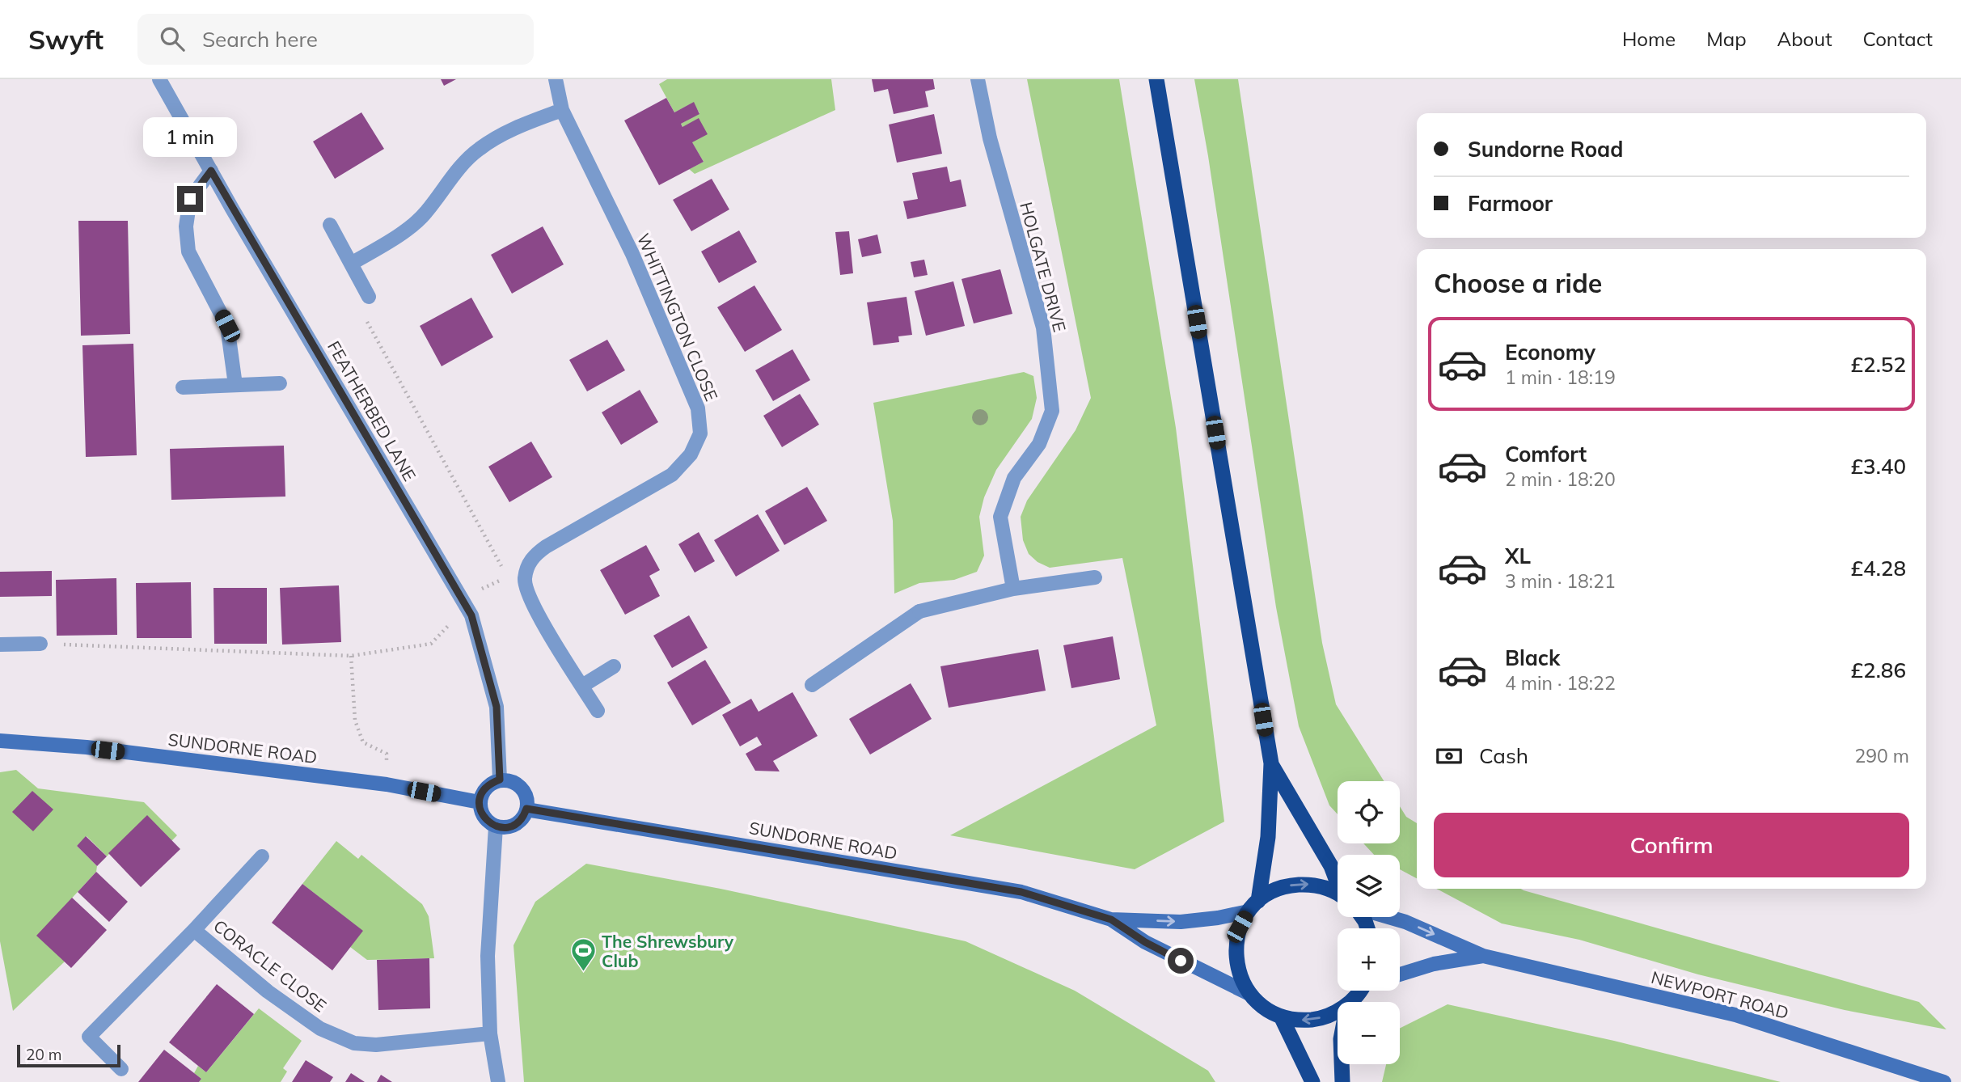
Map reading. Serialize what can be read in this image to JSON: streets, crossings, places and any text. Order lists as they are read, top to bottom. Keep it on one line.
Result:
{"streets":{"main road":["SUNDORNE ROAD","NEWPORT ROAD"],"street":["HOLGATE DRIVE","WHITTINGTON CLOSE","FEATHERBED LANE","CORACLE CLOSE"]},"crossings":[["FEATHERBED LANE","SUNDORNE ROAD"]],"places":{"sports":["The Shrewsbury Club"]},"scale_bar":"20 m","page":{"header":"Swyft","search":"Search here","nav":["Home","Map","About","Contact"],"banner":["Sundorne Road","Farmoor"],"bubble":"1 min","heading":"Choose a ride","list":[{"name":"Economy","note":"1 min · 18:19","value":"£2.52"},{"name":"Comfort","note":"2 min · 18:20","value":"£3.40"},{"name":"XL","note":"3 min · 18:21","value":"£4.28"},{"name":"Black","note":"4 min · 18:22","value":"£2.86"}],"pay":["Cash","290 m"],"map_buttons":["+","−"],"buttons":"Confirm","scale":"20 m"}}
